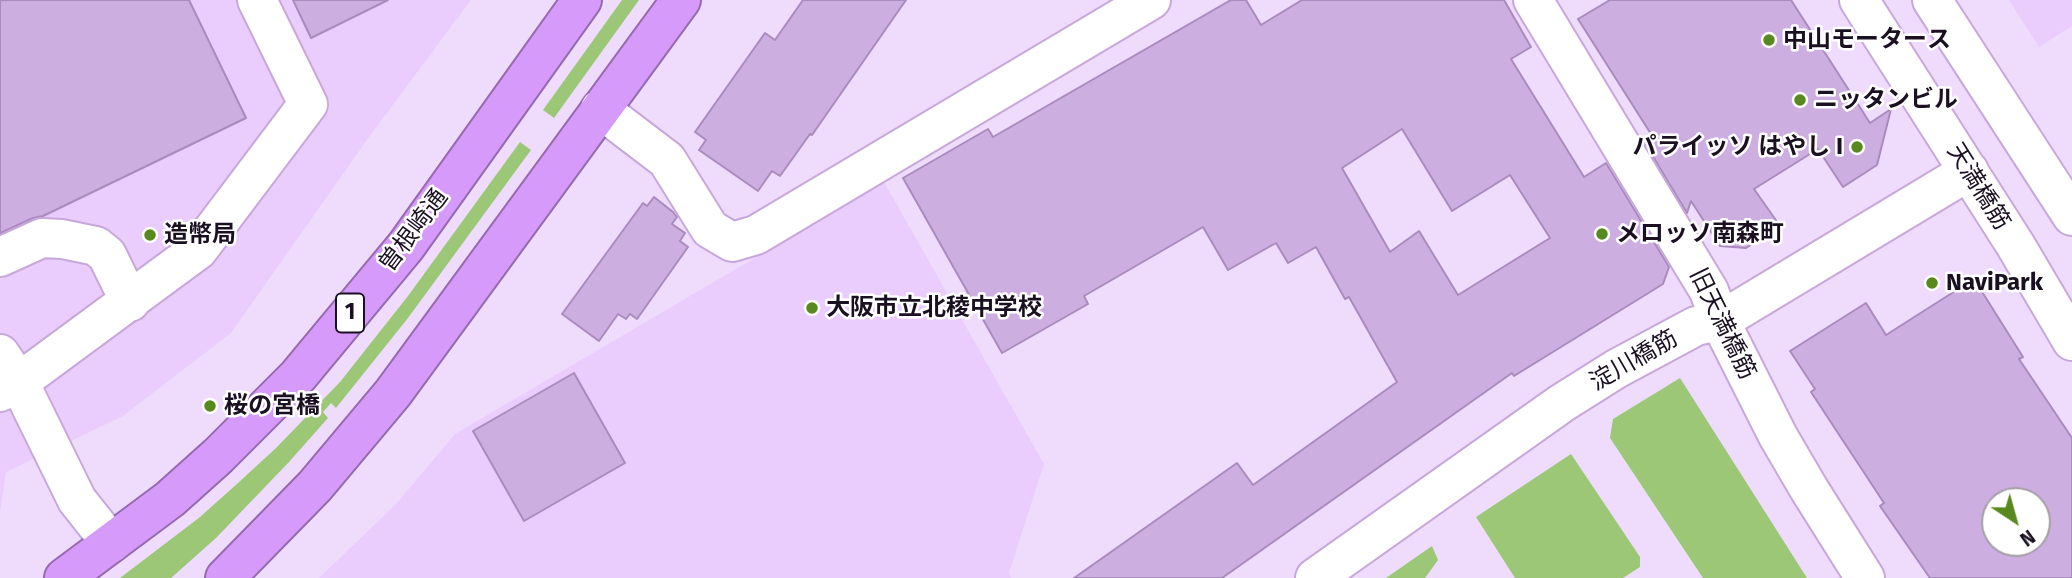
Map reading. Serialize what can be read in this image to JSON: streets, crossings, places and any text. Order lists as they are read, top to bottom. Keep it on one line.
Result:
{"streets":{"highway":["曽根崎通","1"],"street":["天満橋筋","旧天満橋筋","淀川橋筋"]},"crossings":[["天満橋筋","淀川橋筋"],["旧天満橋筋","淀川橋筋"]],"places":["中山モータース","ニッタンビル","パライッソ はやし I","メロッソ南森町","造幣局","NaviPark","大阪市立北稜中学校","桜の宮橋"],"north":"bottom right"}
